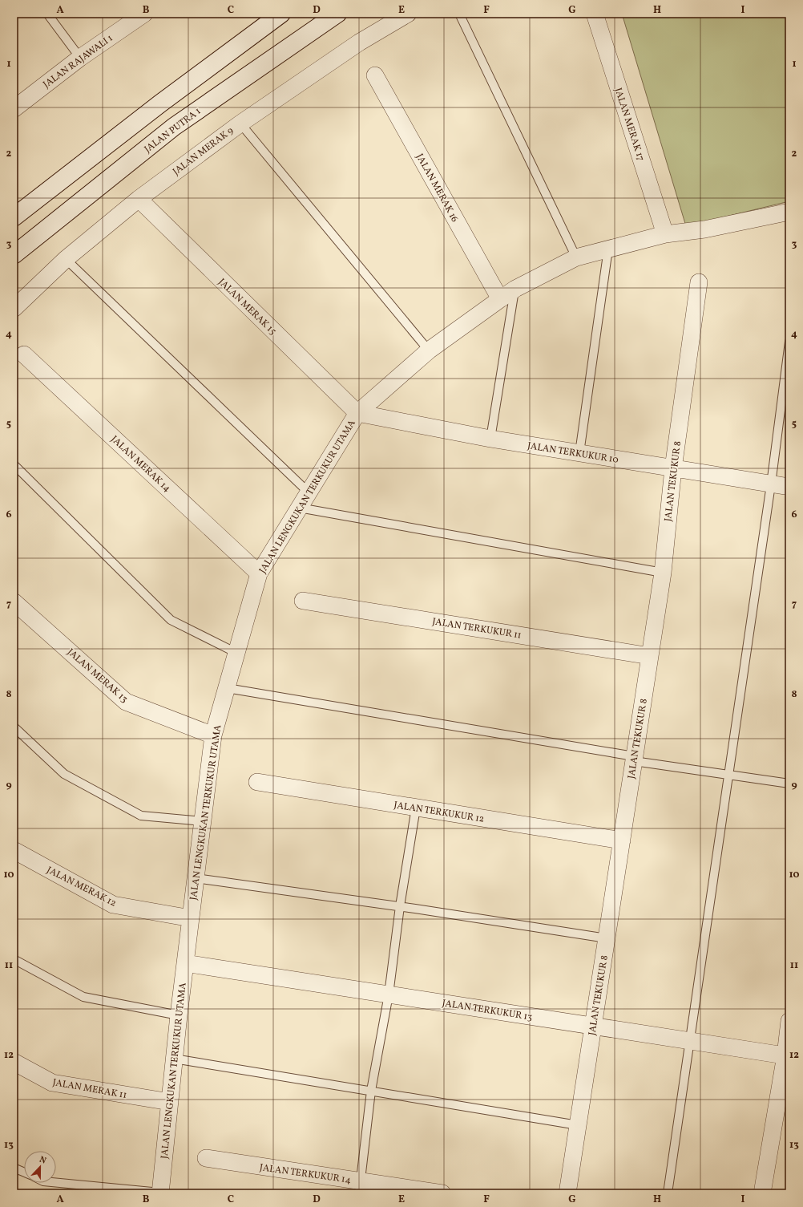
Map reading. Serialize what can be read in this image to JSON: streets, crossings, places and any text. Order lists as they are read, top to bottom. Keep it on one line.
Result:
{"streets":{"main road":["JALAN PUTRA 1"],"street":["JALAN RAJAWALI 1","JALAN MERAK 17","JALAN MERAK 9","JALAN MERAK 16","JALAN MERAK 15","JALAN TERKUKUR 10","JALAN MERAK 14","JALAN TEKUKUR 8","JALAN LENGKUKAN TERKUKUR UTAMA","JALAN TERKUKUR 11","JALAN MERAK 13","JALAN TERKUKUR 12","JALAN MERAK 12","JALAN TERKUKUR 13","JALAN MERAK 11","JALAN TERKUKUR 14"]},"crossings":[["JALAN MERAK 17","JALAN LENGKUKAN TERKUKUR UTAMA"],["JALAN MERAK 9","JALAN MERAK 15"],["JALAN MERAK 16","JALAN LENGKUKAN TERKUKUR UTAMA"],["JALAN MERAK 15","JALAN TERKUKUR 10"],["JALAN MERAK 15","JALAN LENGKUKAN TERKUKUR UTAMA"],["JALAN TERKUKUR 10","JALAN TEKUKUR 8"],["JALAN TERKUKUR 10","JALAN LENGKUKAN TERKUKUR UTAMA"],["JALAN MERAK 14","JALAN LENGKUKAN TERKUKUR UTAMA"],["JALAN TEKUKUR 8","JALAN TERKUKUR 11"],["JALAN TEKUKUR 8","JALAN TERKUKUR 12"],["JALAN TEKUKUR 8","JALAN TERKUKUR 13"],["JALAN LENGKUKAN TERKUKUR UTAMA","JALAN MERAK 13"],["JALAN LENGKUKAN TERKUKUR UTAMA","JALAN MERAK 12"],["JALAN LENGKUKAN TERKUKUR UTAMA","JALAN TERKUKUR 13"],["JALAN LENGKUKAN TERKUKUR UTAMA","JALAN MERAK 11"]],"north":"top","grid":{"columns":["A","B","C","D","E","F","G","H","I"],"rows":["1","2","3","4","5","6","7","8","9","10","11","12","13"]}}
